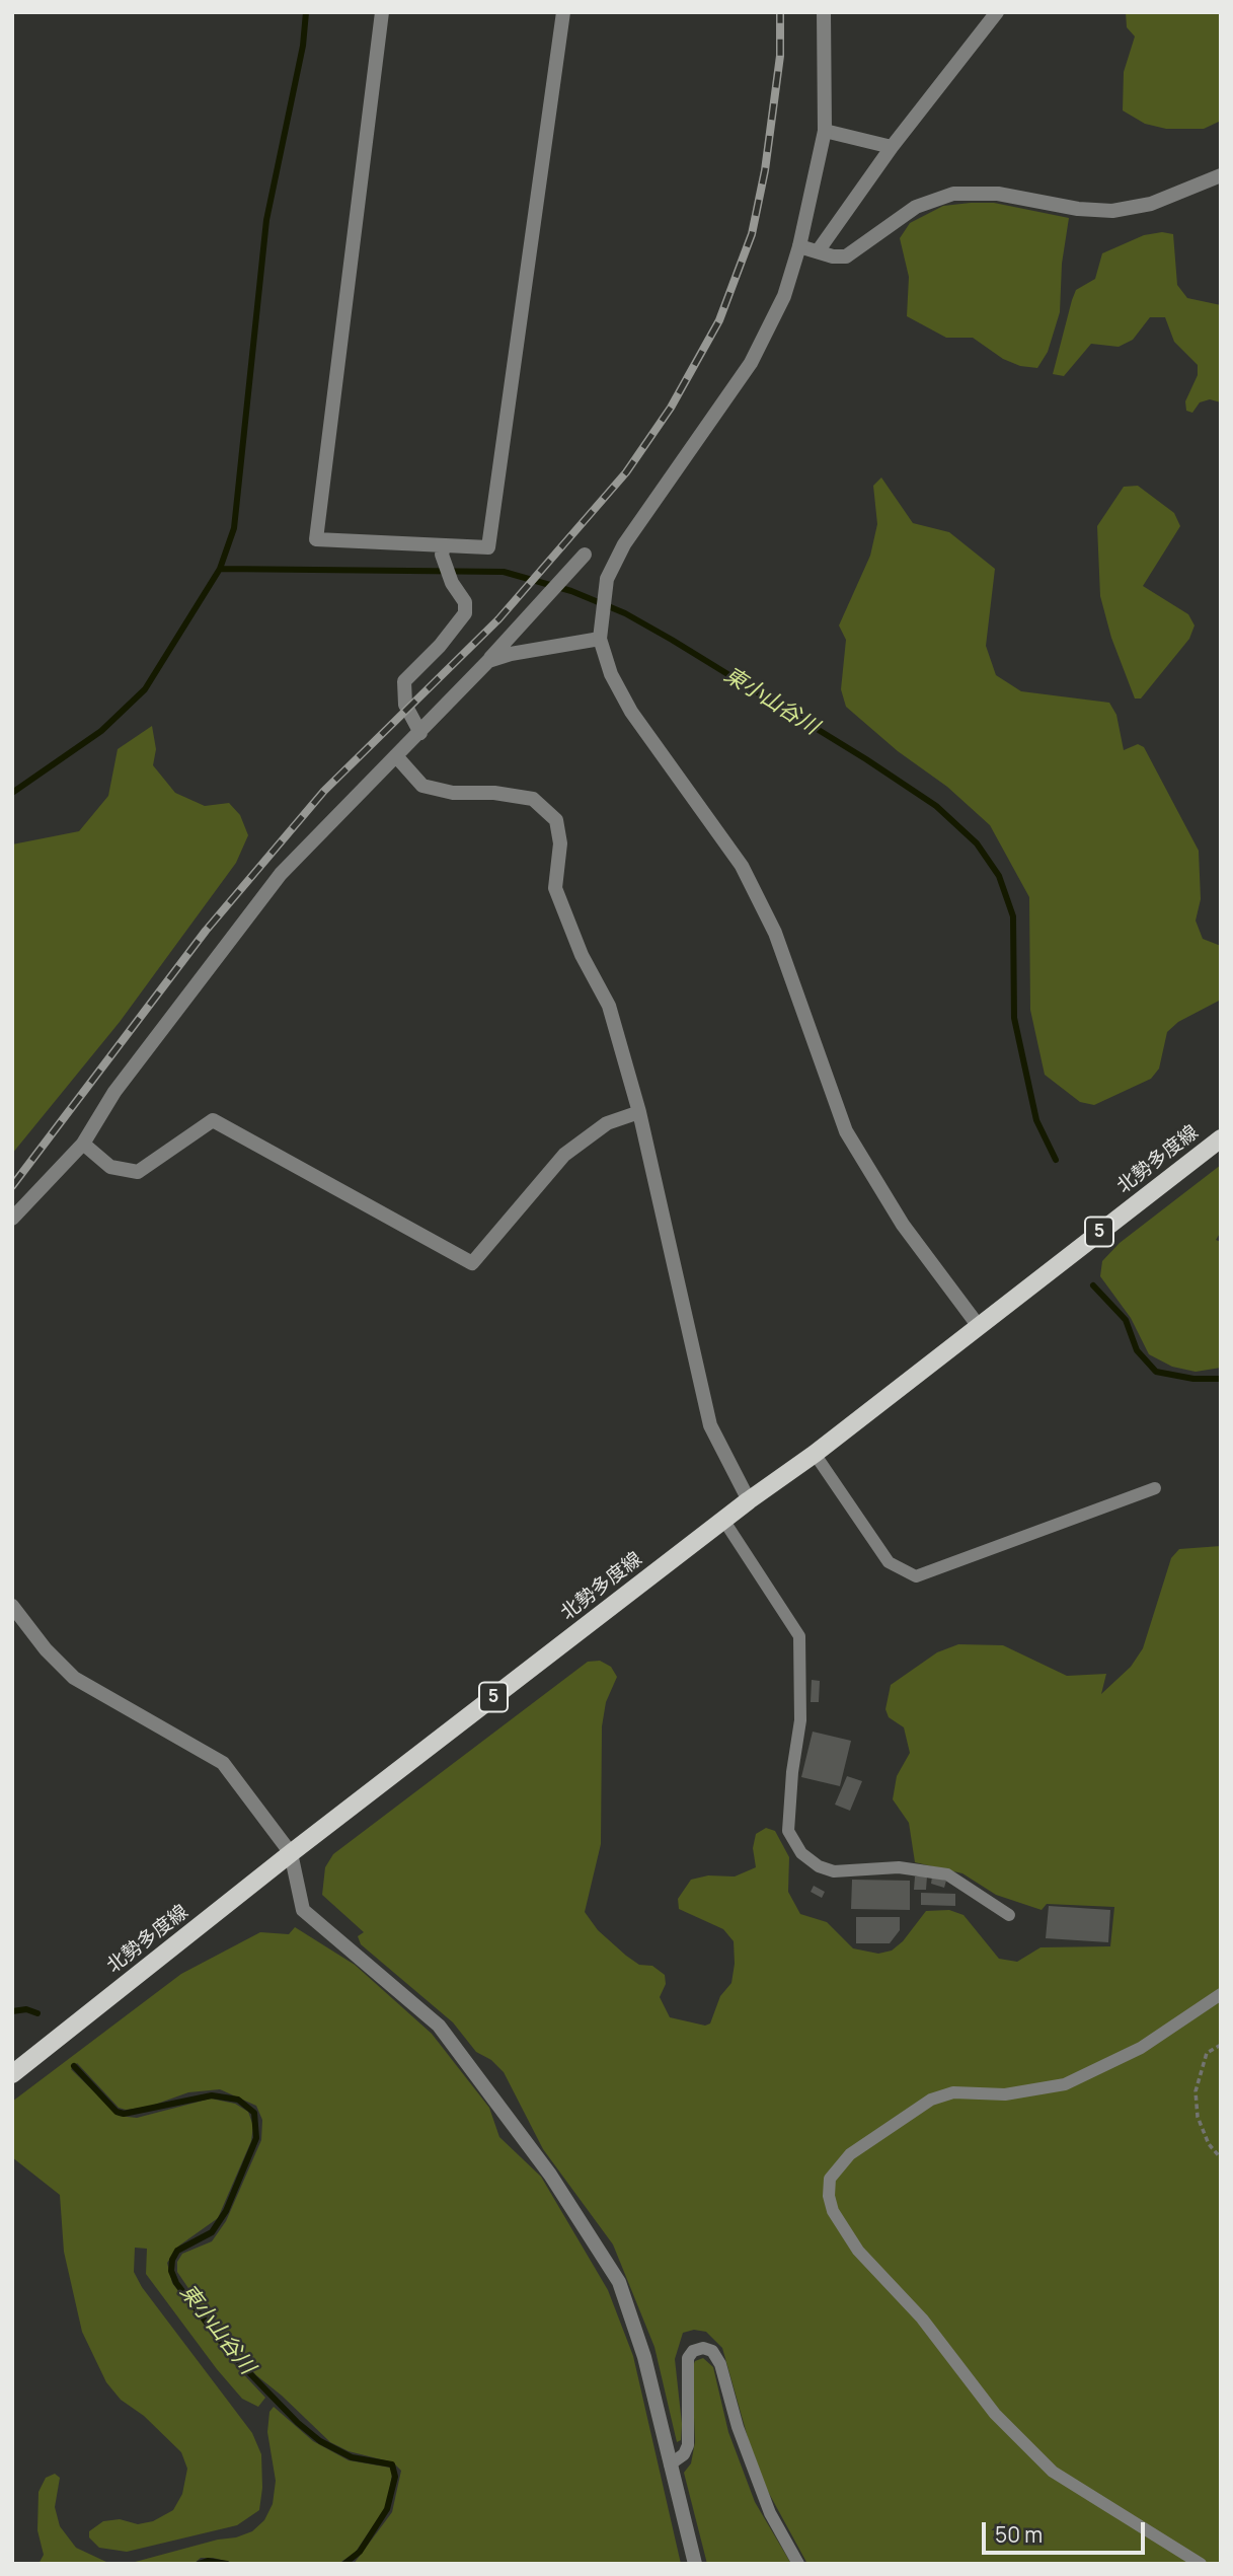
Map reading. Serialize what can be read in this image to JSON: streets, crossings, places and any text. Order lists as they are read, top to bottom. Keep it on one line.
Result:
{"streets":{"main road":["北勢多度線","5"]},"water":["東小山谷川"],"scale_bar":"50 m"}
